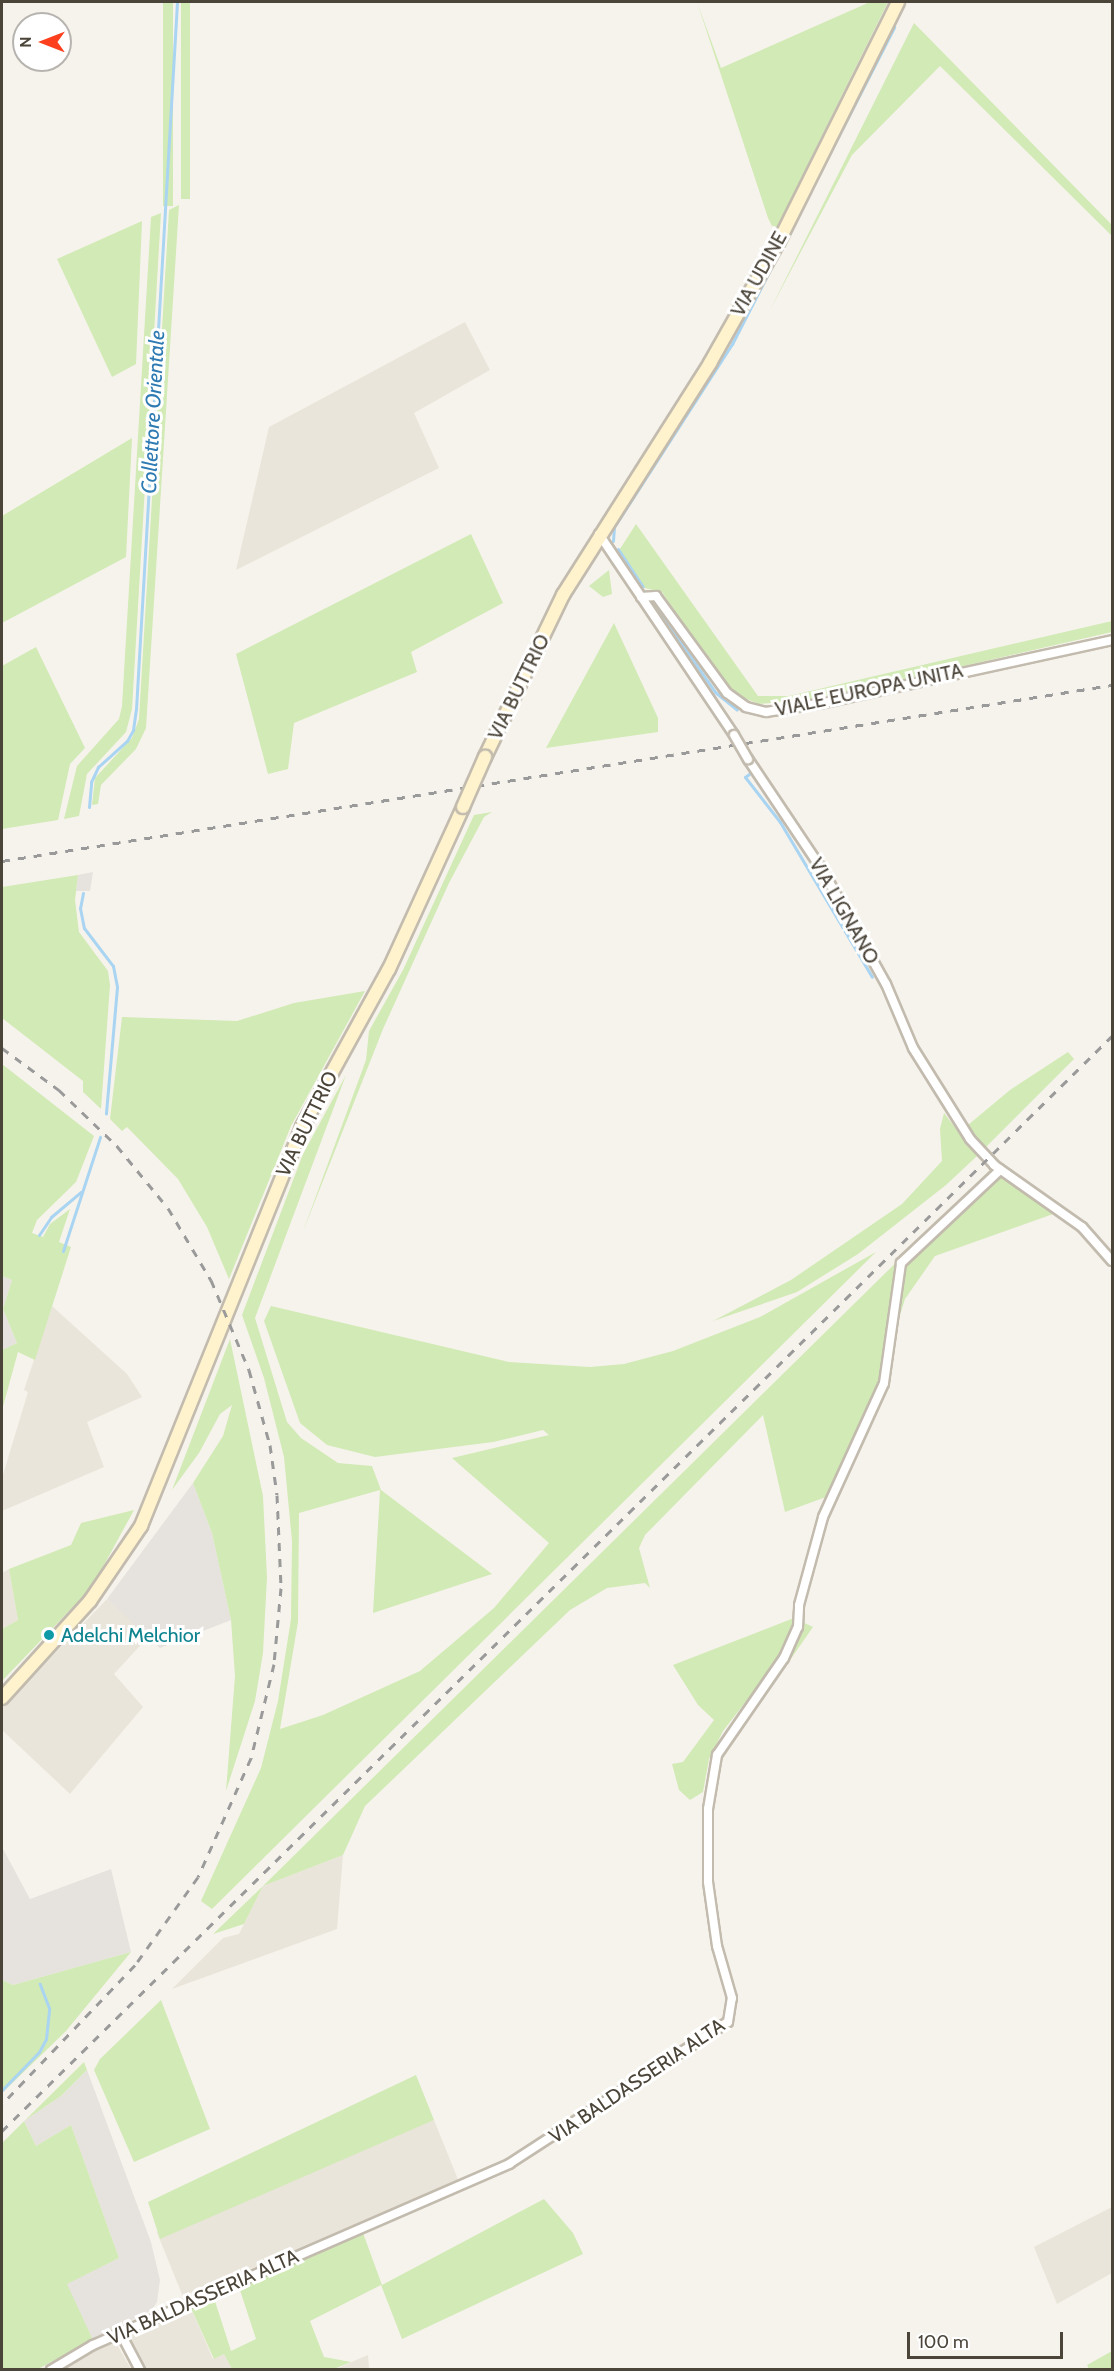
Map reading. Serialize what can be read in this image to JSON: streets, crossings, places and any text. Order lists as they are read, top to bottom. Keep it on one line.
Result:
{"streets":{"street":["VIA UDINE","VIA BUTTRIO","VIALE EUROPA UNITA","VIA LIGNANO","VIA BALDASSERIA ALTA"]},"crossings":[["VIA UDINE","VIA BUTTRIO"],["VIA UDINE","VIA LIGNANO"],["VIA BUTTRIO","VIA LIGNANO"],["VIALE EUROPA UNITA","VIA LIGNANO"],["VIA LIGNANO","VIA BALDASSERIA ALTA"]],"water":["Collettore Orientale"],"places":["Adelchi Melchior"],"scale_bar":"100 m","north":"left"}
